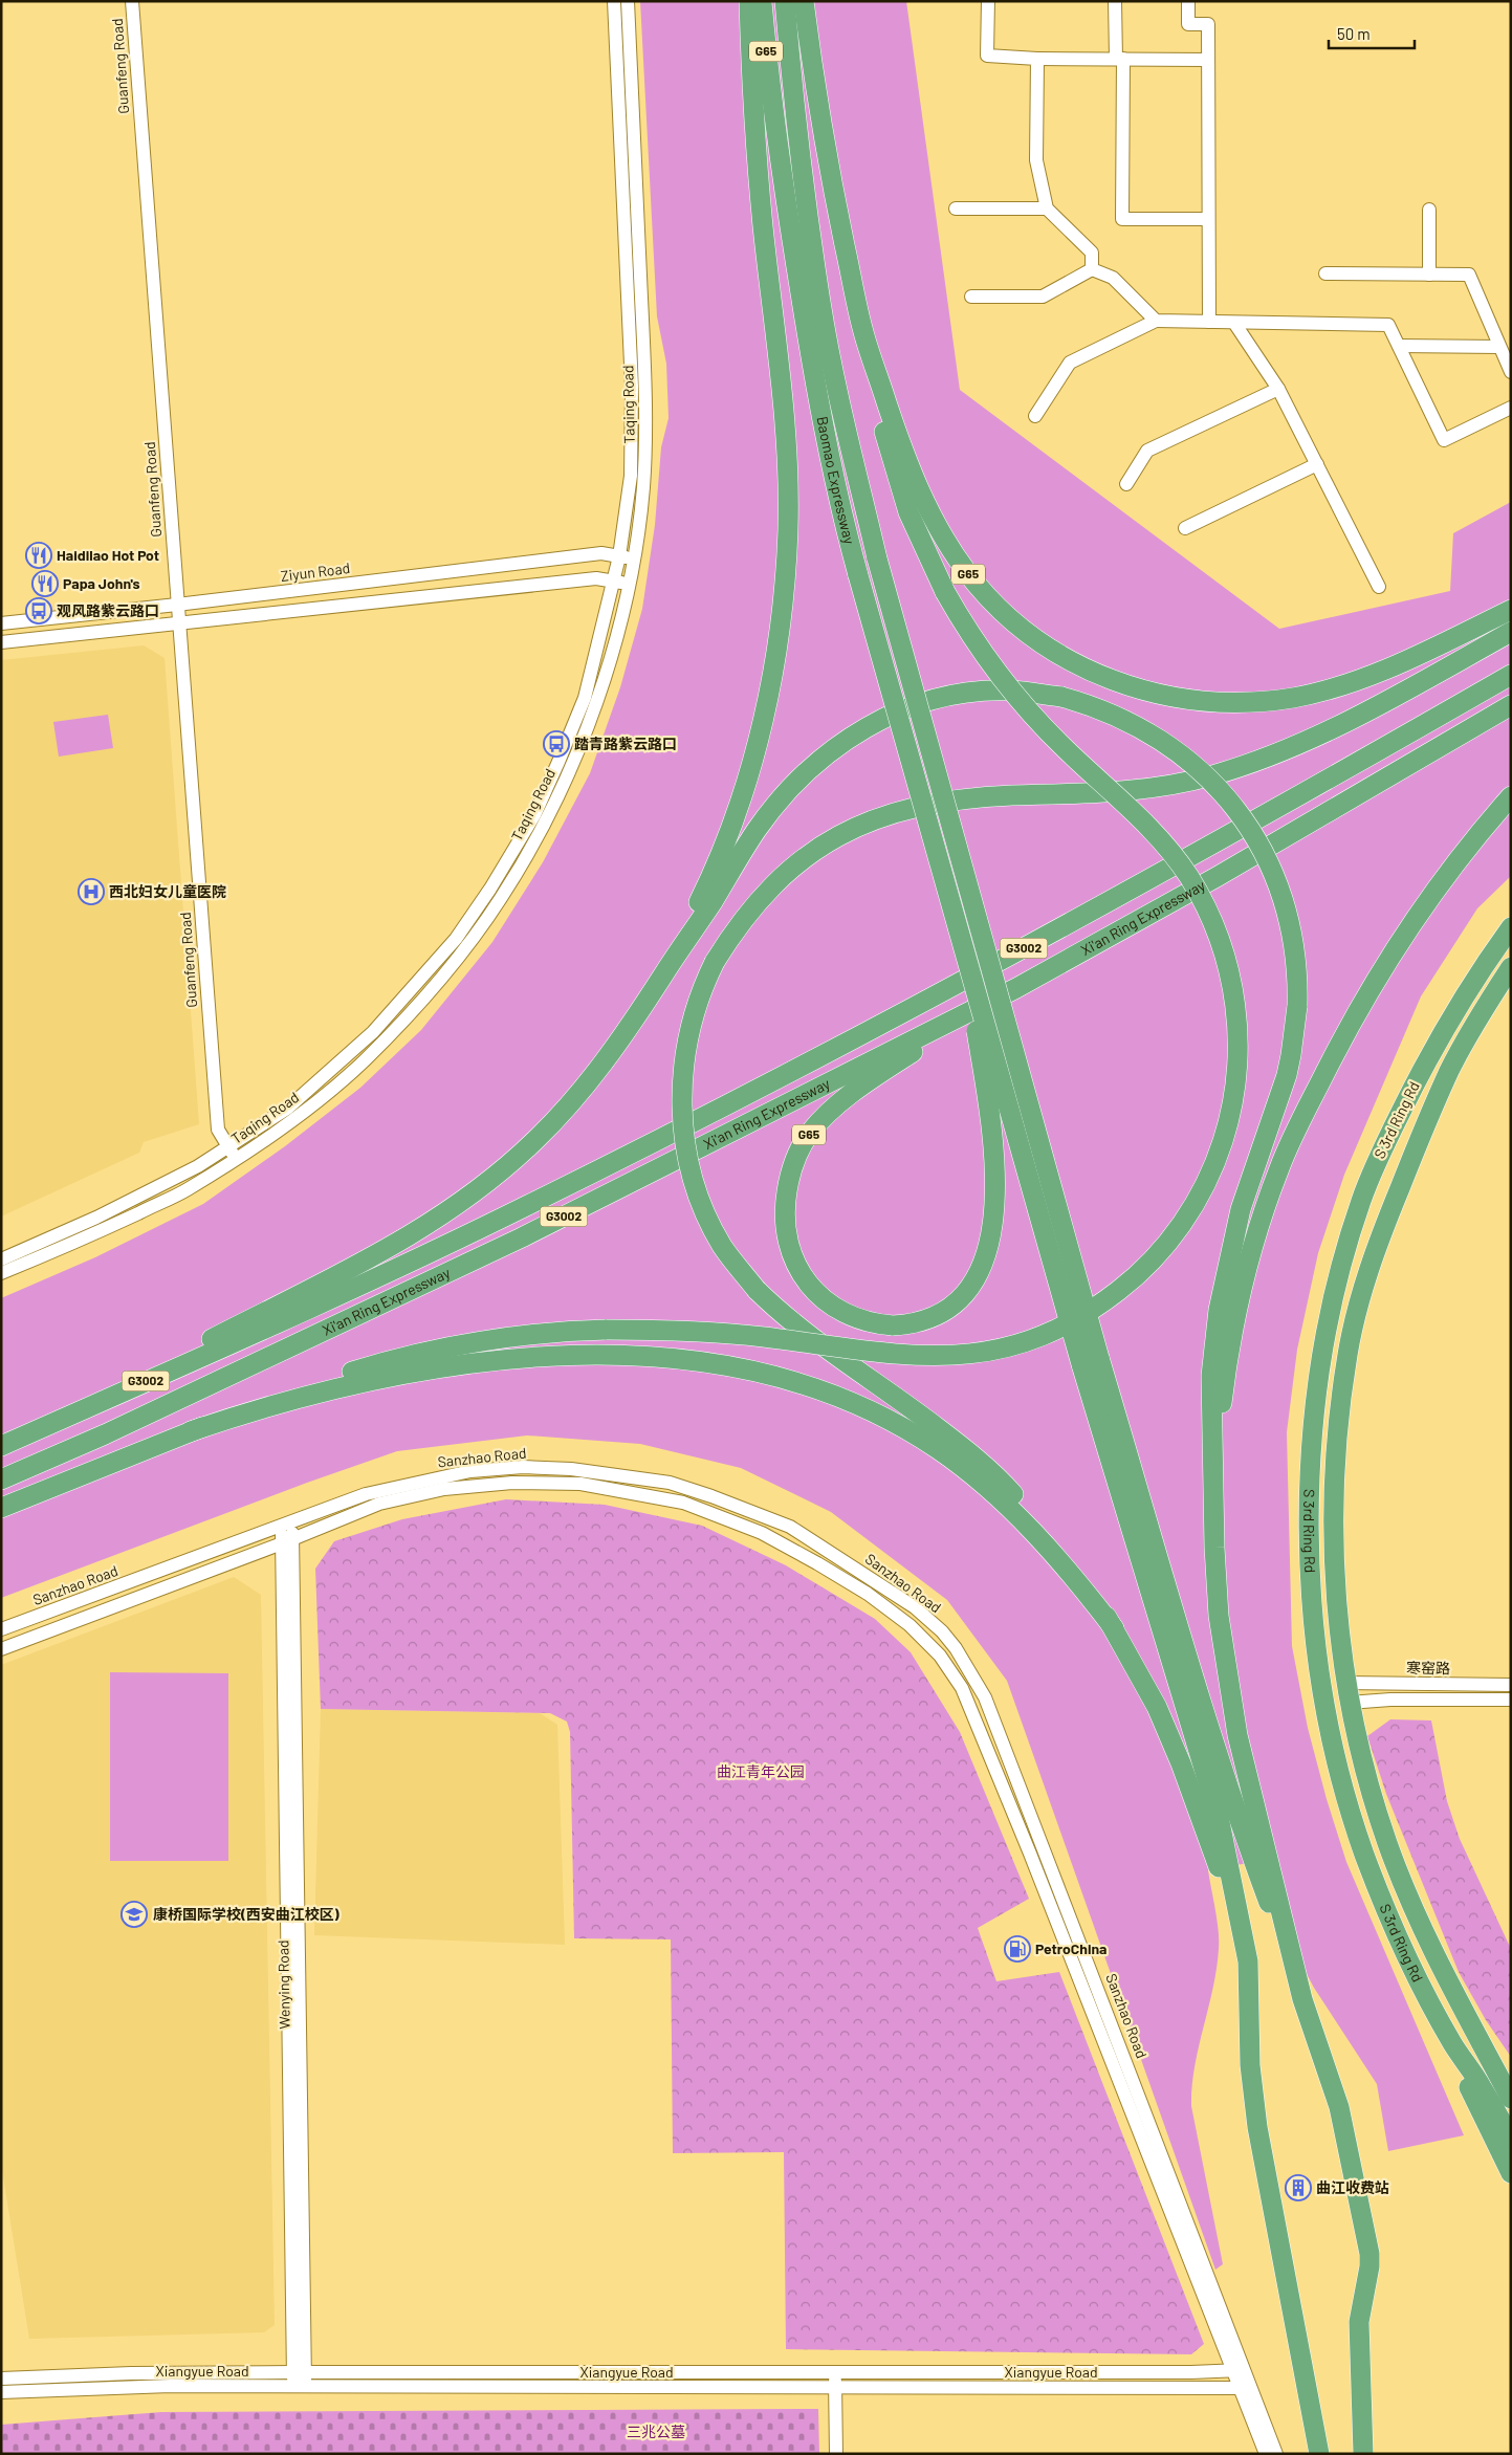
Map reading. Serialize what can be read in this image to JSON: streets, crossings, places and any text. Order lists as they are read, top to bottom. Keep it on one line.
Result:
{"streets":{"highway":["G65","Baomao Expressway","Xi'an Ring Expressway","G3002","S 3rd Ring Rd"],"street":["Guanfeng Road","Taqing Road","Ziyun Road","Sanzhao Road","寒窑路","Wenying Road","Xiangyue Road"]},"crossings":[["G65","Baomao Expressway"],["G65","Xi'an Ring Expressway"],["Guanfeng Road","Taqing Road"],["Guanfeng Road","Ziyun Road"],["Taqing Road","Ziyun Road"],["S 3rd Ring Rd","寒窑路"],["Sanzhao Road","Wenying Road"],["Sanzhao Road","Xiangyue Road"],["Wenying Road","Xiangyue Road"]],"parks":["曲江青年公园","三兆公墓"],"places":{"restaurant":["Haidilao Hot Pot","Papa John's"],"bus stop":["观风路紫云路口","踏青路紫云路口"],"hospital":["西北妇女儿童医院"],"school or university":["康桥国际学校(西安曲江校区)"],"fuel station":["PetroChina"],"building":["曲江收费站"]},"scale_bar":"50 m"}
